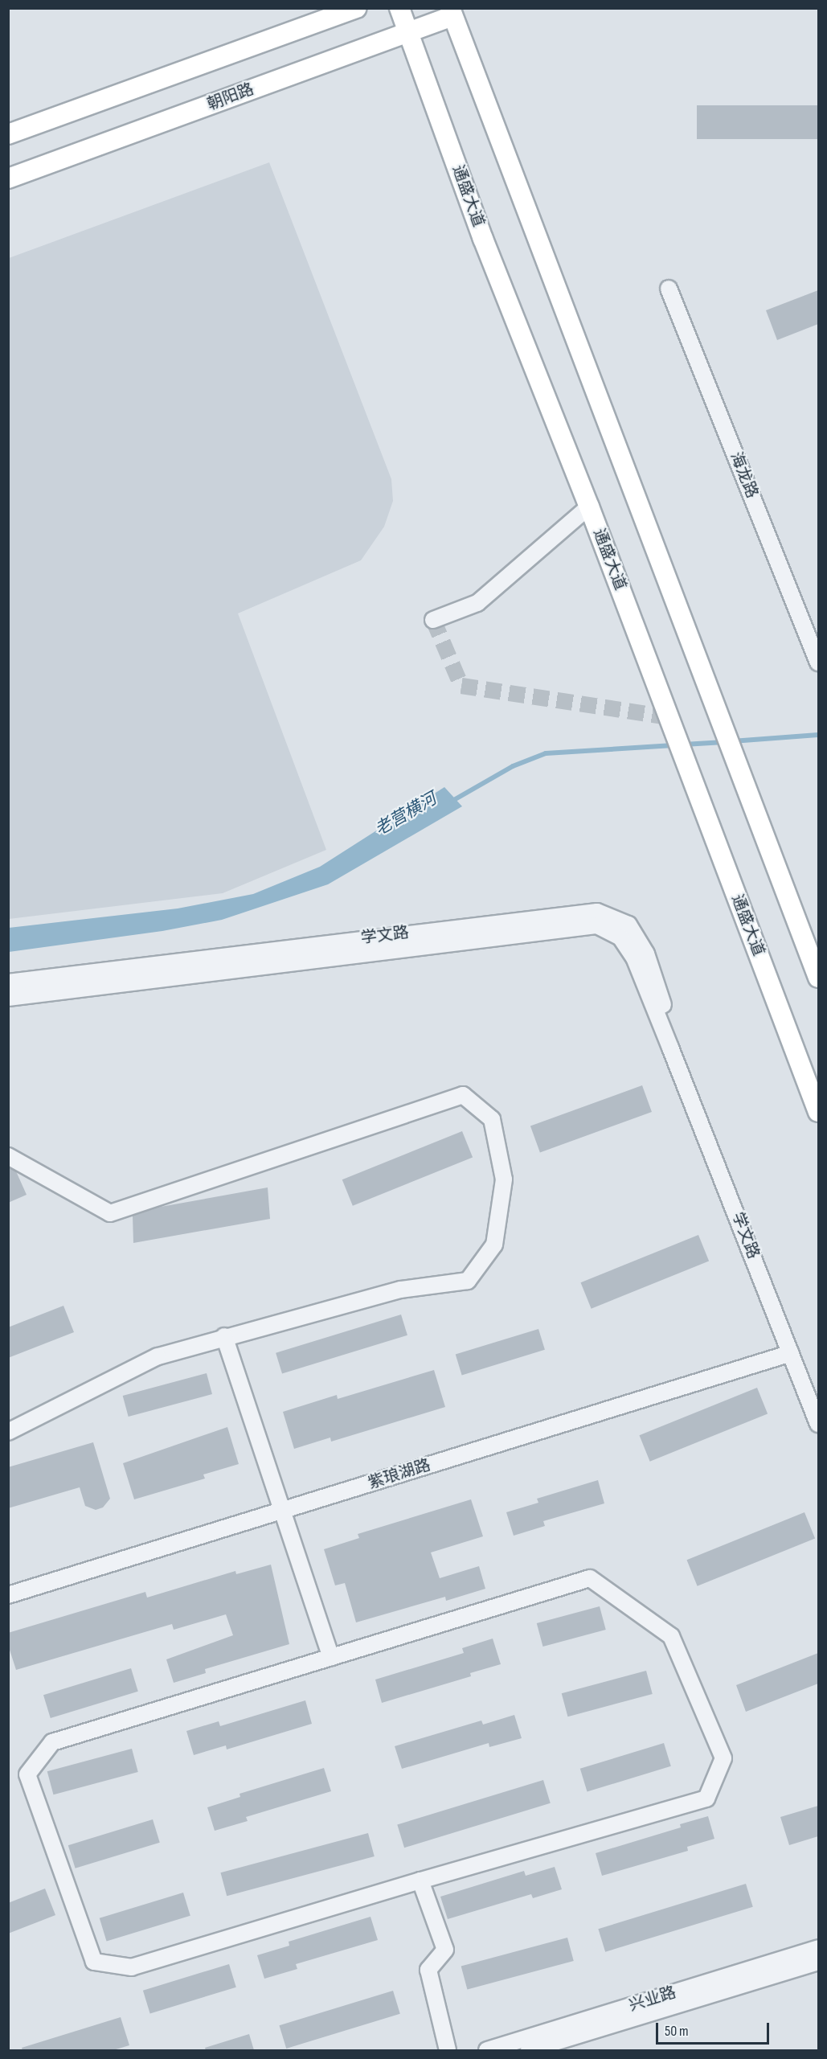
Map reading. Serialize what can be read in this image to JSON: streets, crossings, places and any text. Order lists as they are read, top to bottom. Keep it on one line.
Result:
{"streets":{"main road":["朝阳路","通盛大道"],"street":["海龙路","学文路","紫琅湖路","兴业路"]},"crossings":[["朝阳路","通盛大道"],["学文路","紫琅湖路"]],"water":["老营横河"],"scale_bar":"50 m"}
